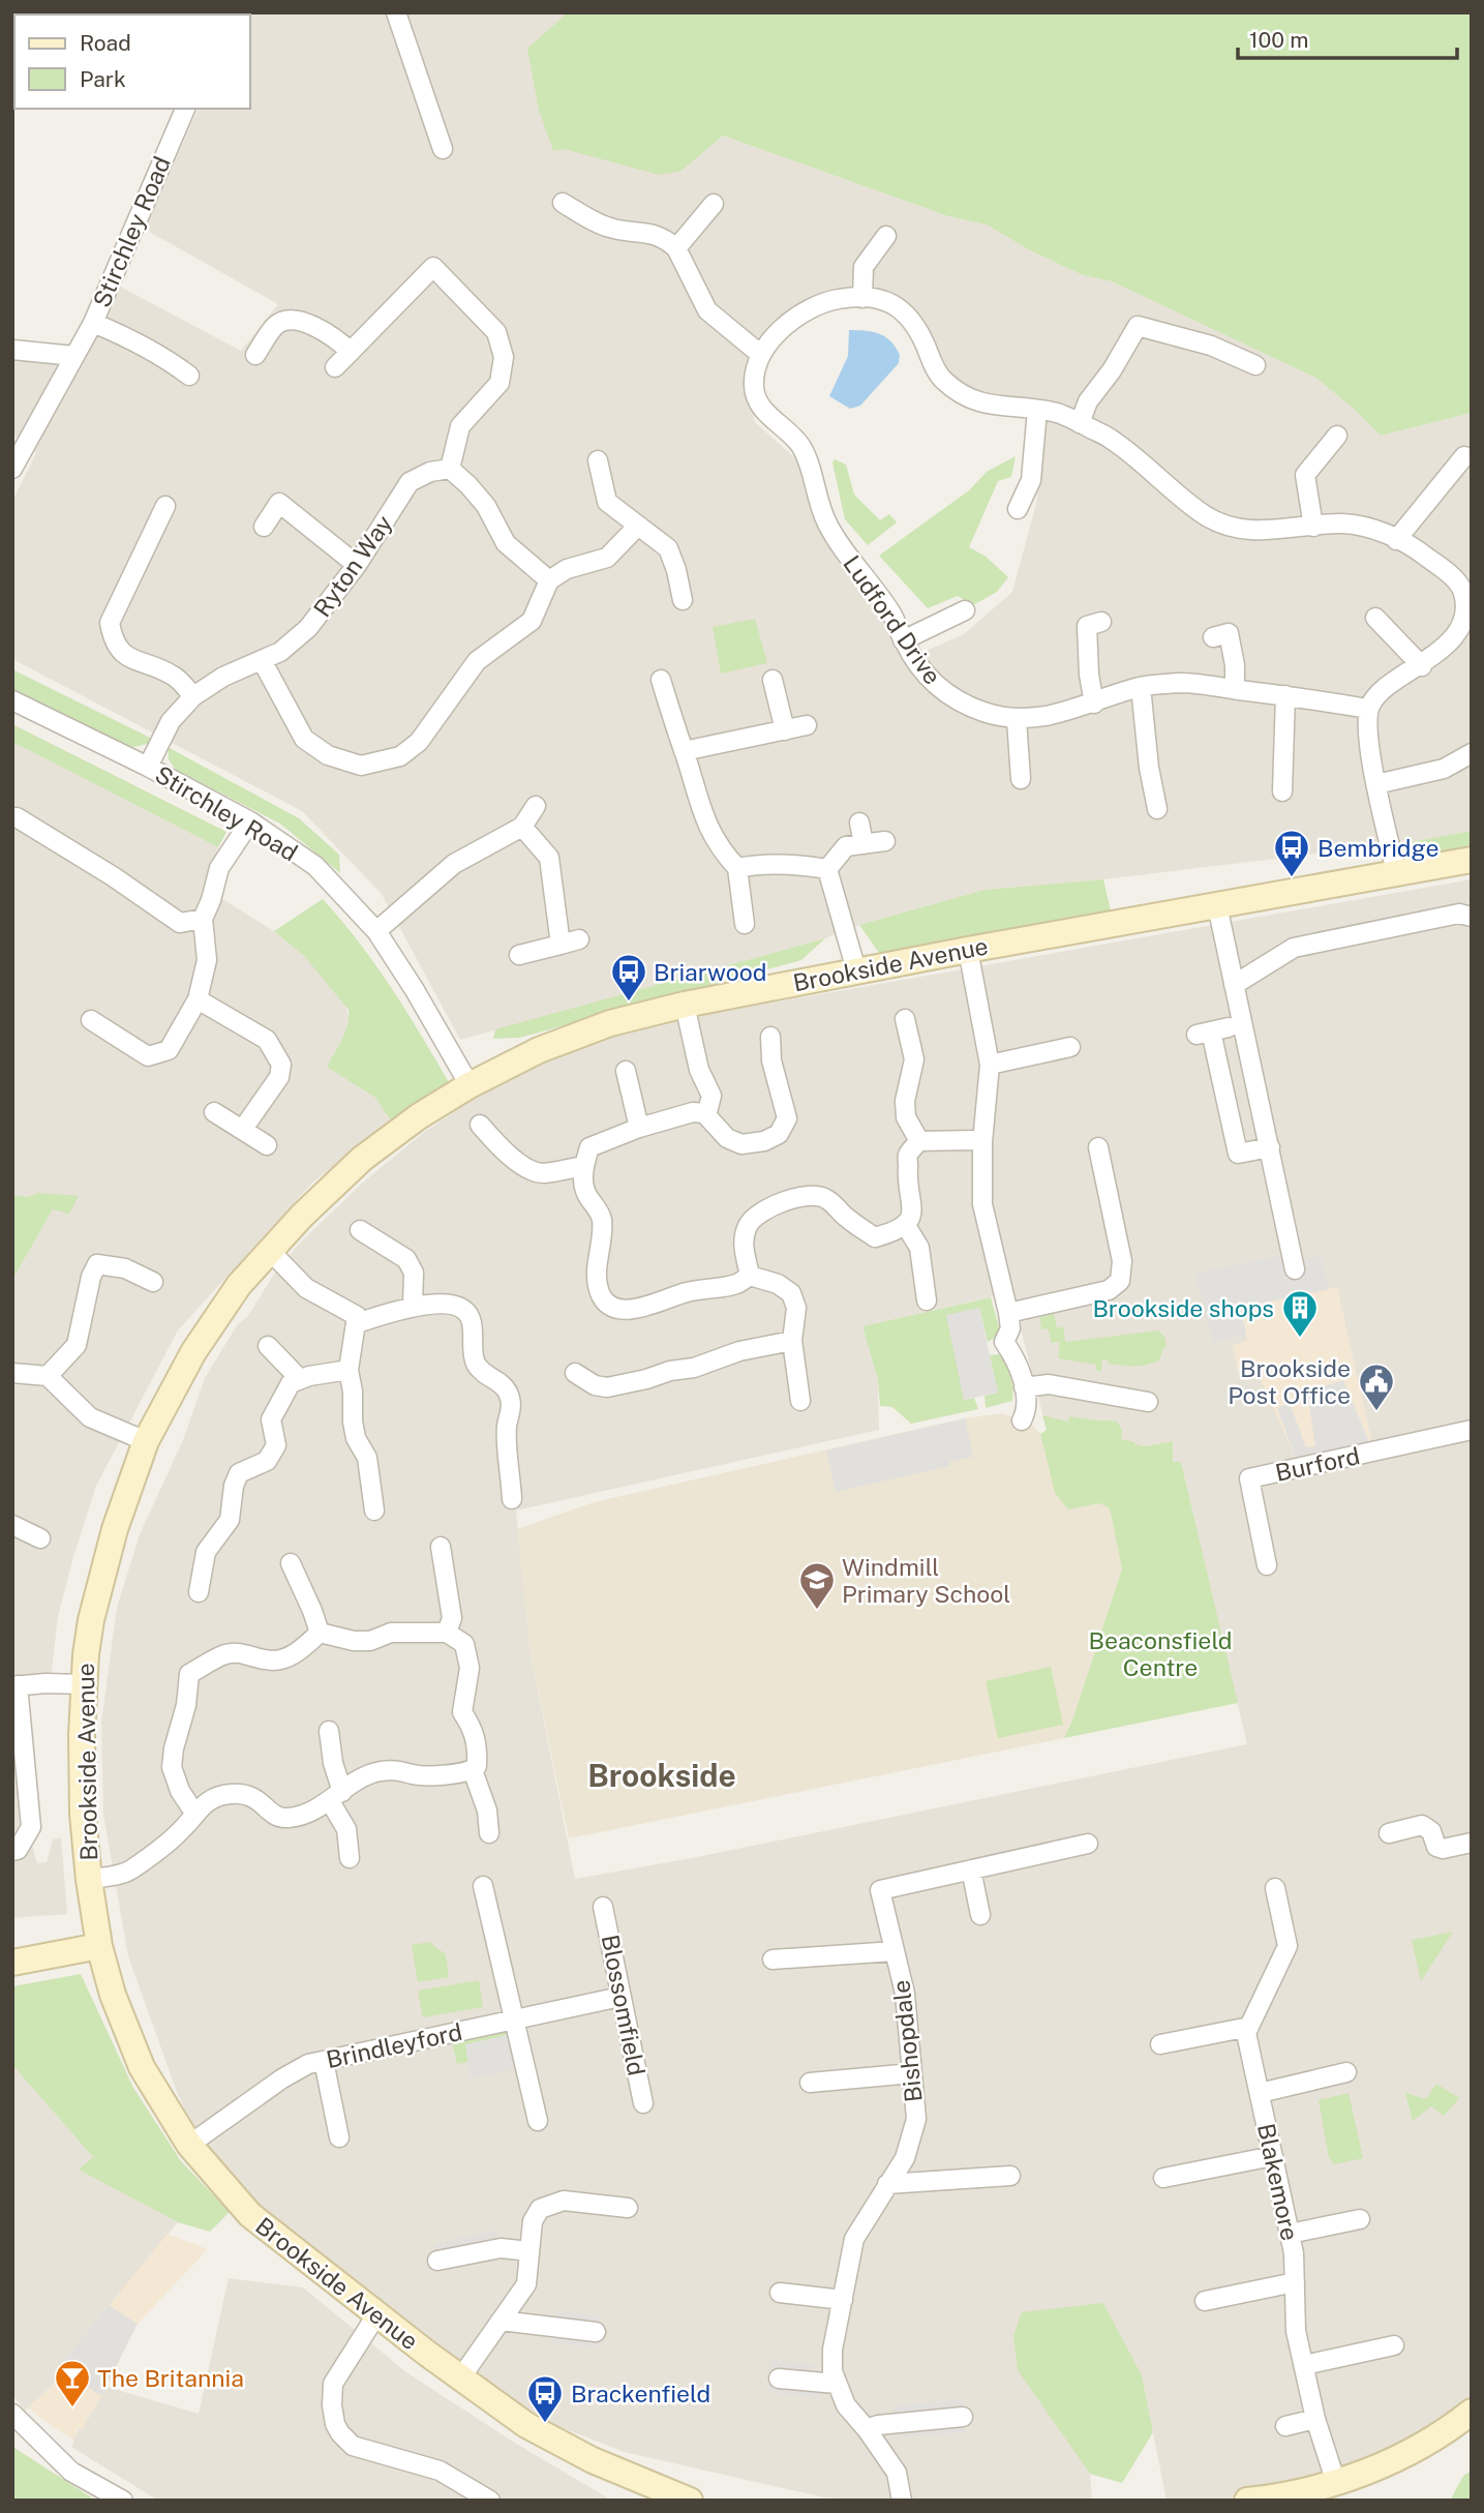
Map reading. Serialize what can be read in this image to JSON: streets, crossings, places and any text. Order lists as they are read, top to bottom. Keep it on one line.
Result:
{"streets":{"street":["Stirchley Road","Ryton Way","Ludford Drive","Brookside Avenue","Burford","Blossomfield","Bishopdale","Brindleyford","Blakemore"]},"crossings":[["Stirchley Road","Ryton Way"],["Stirchley Road","Brookside Avenue"],["Brookside Avenue","Brindleyford"],["Blossomfield","Brindleyford"]],"districts":["Brookside"],"parks":["Beaconsfield Centre"],"places":{"bus stop":["Bembridge","Briarwood","Brackenfield"],"building":["Brookside shops"],"public building":["Brookside Post Office"],"school or university":["Windmill Primary School"],"bar":["The Britannia"]},"legend":["Road","Park"],"scale_bar":"100 m"}
